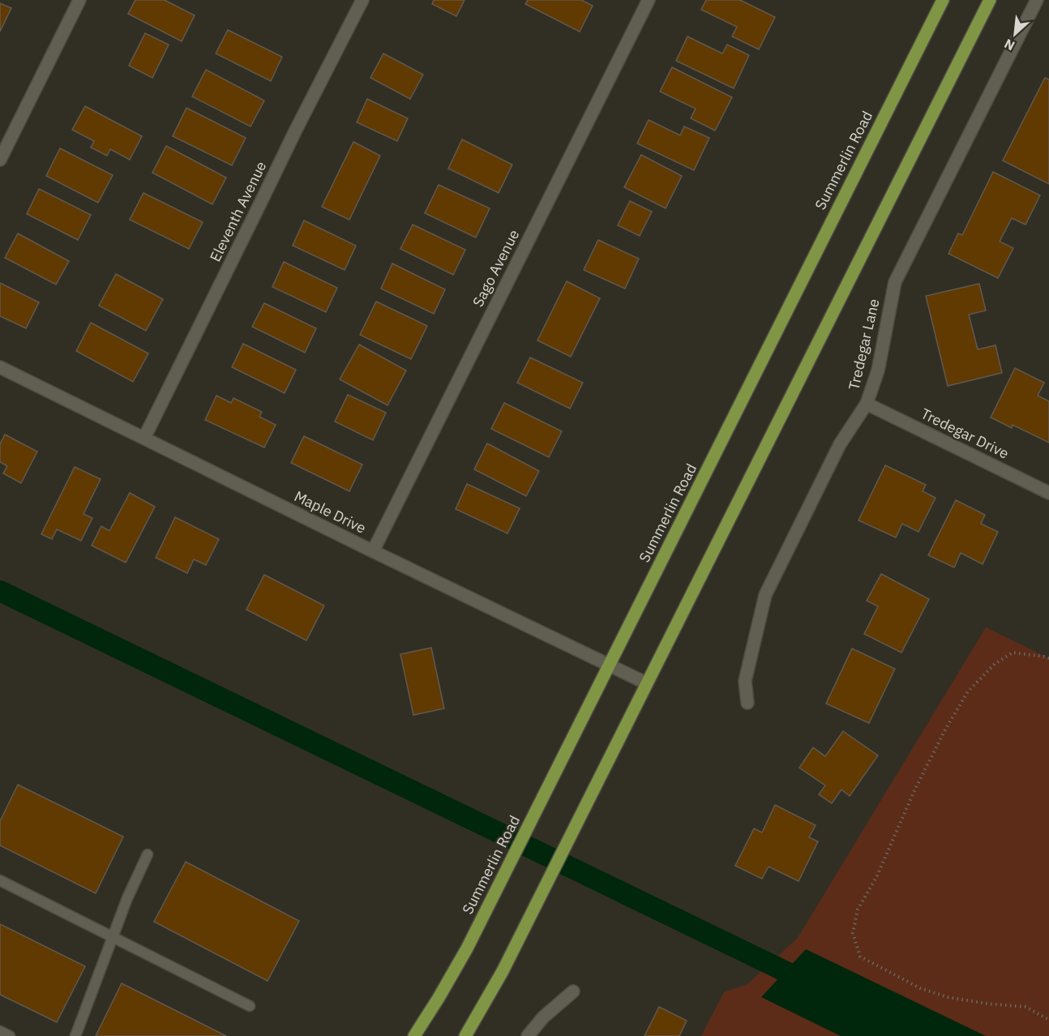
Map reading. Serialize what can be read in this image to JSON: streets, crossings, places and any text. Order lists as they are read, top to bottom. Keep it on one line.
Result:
{"streets":{"main road":["Summerlin Road"],"street":["Eleventh Avenue","Sago Avenue","Tredegar Lane","Tredegar Drive","Maple Drive"]},"crossings":[["Summerlin Road","Maple Drive"],["Eleventh Avenue","Maple Drive"],["Sago Avenue","Maple Drive"],["Tredegar Lane","Tredegar Drive"]],"north":"bottom left"}
